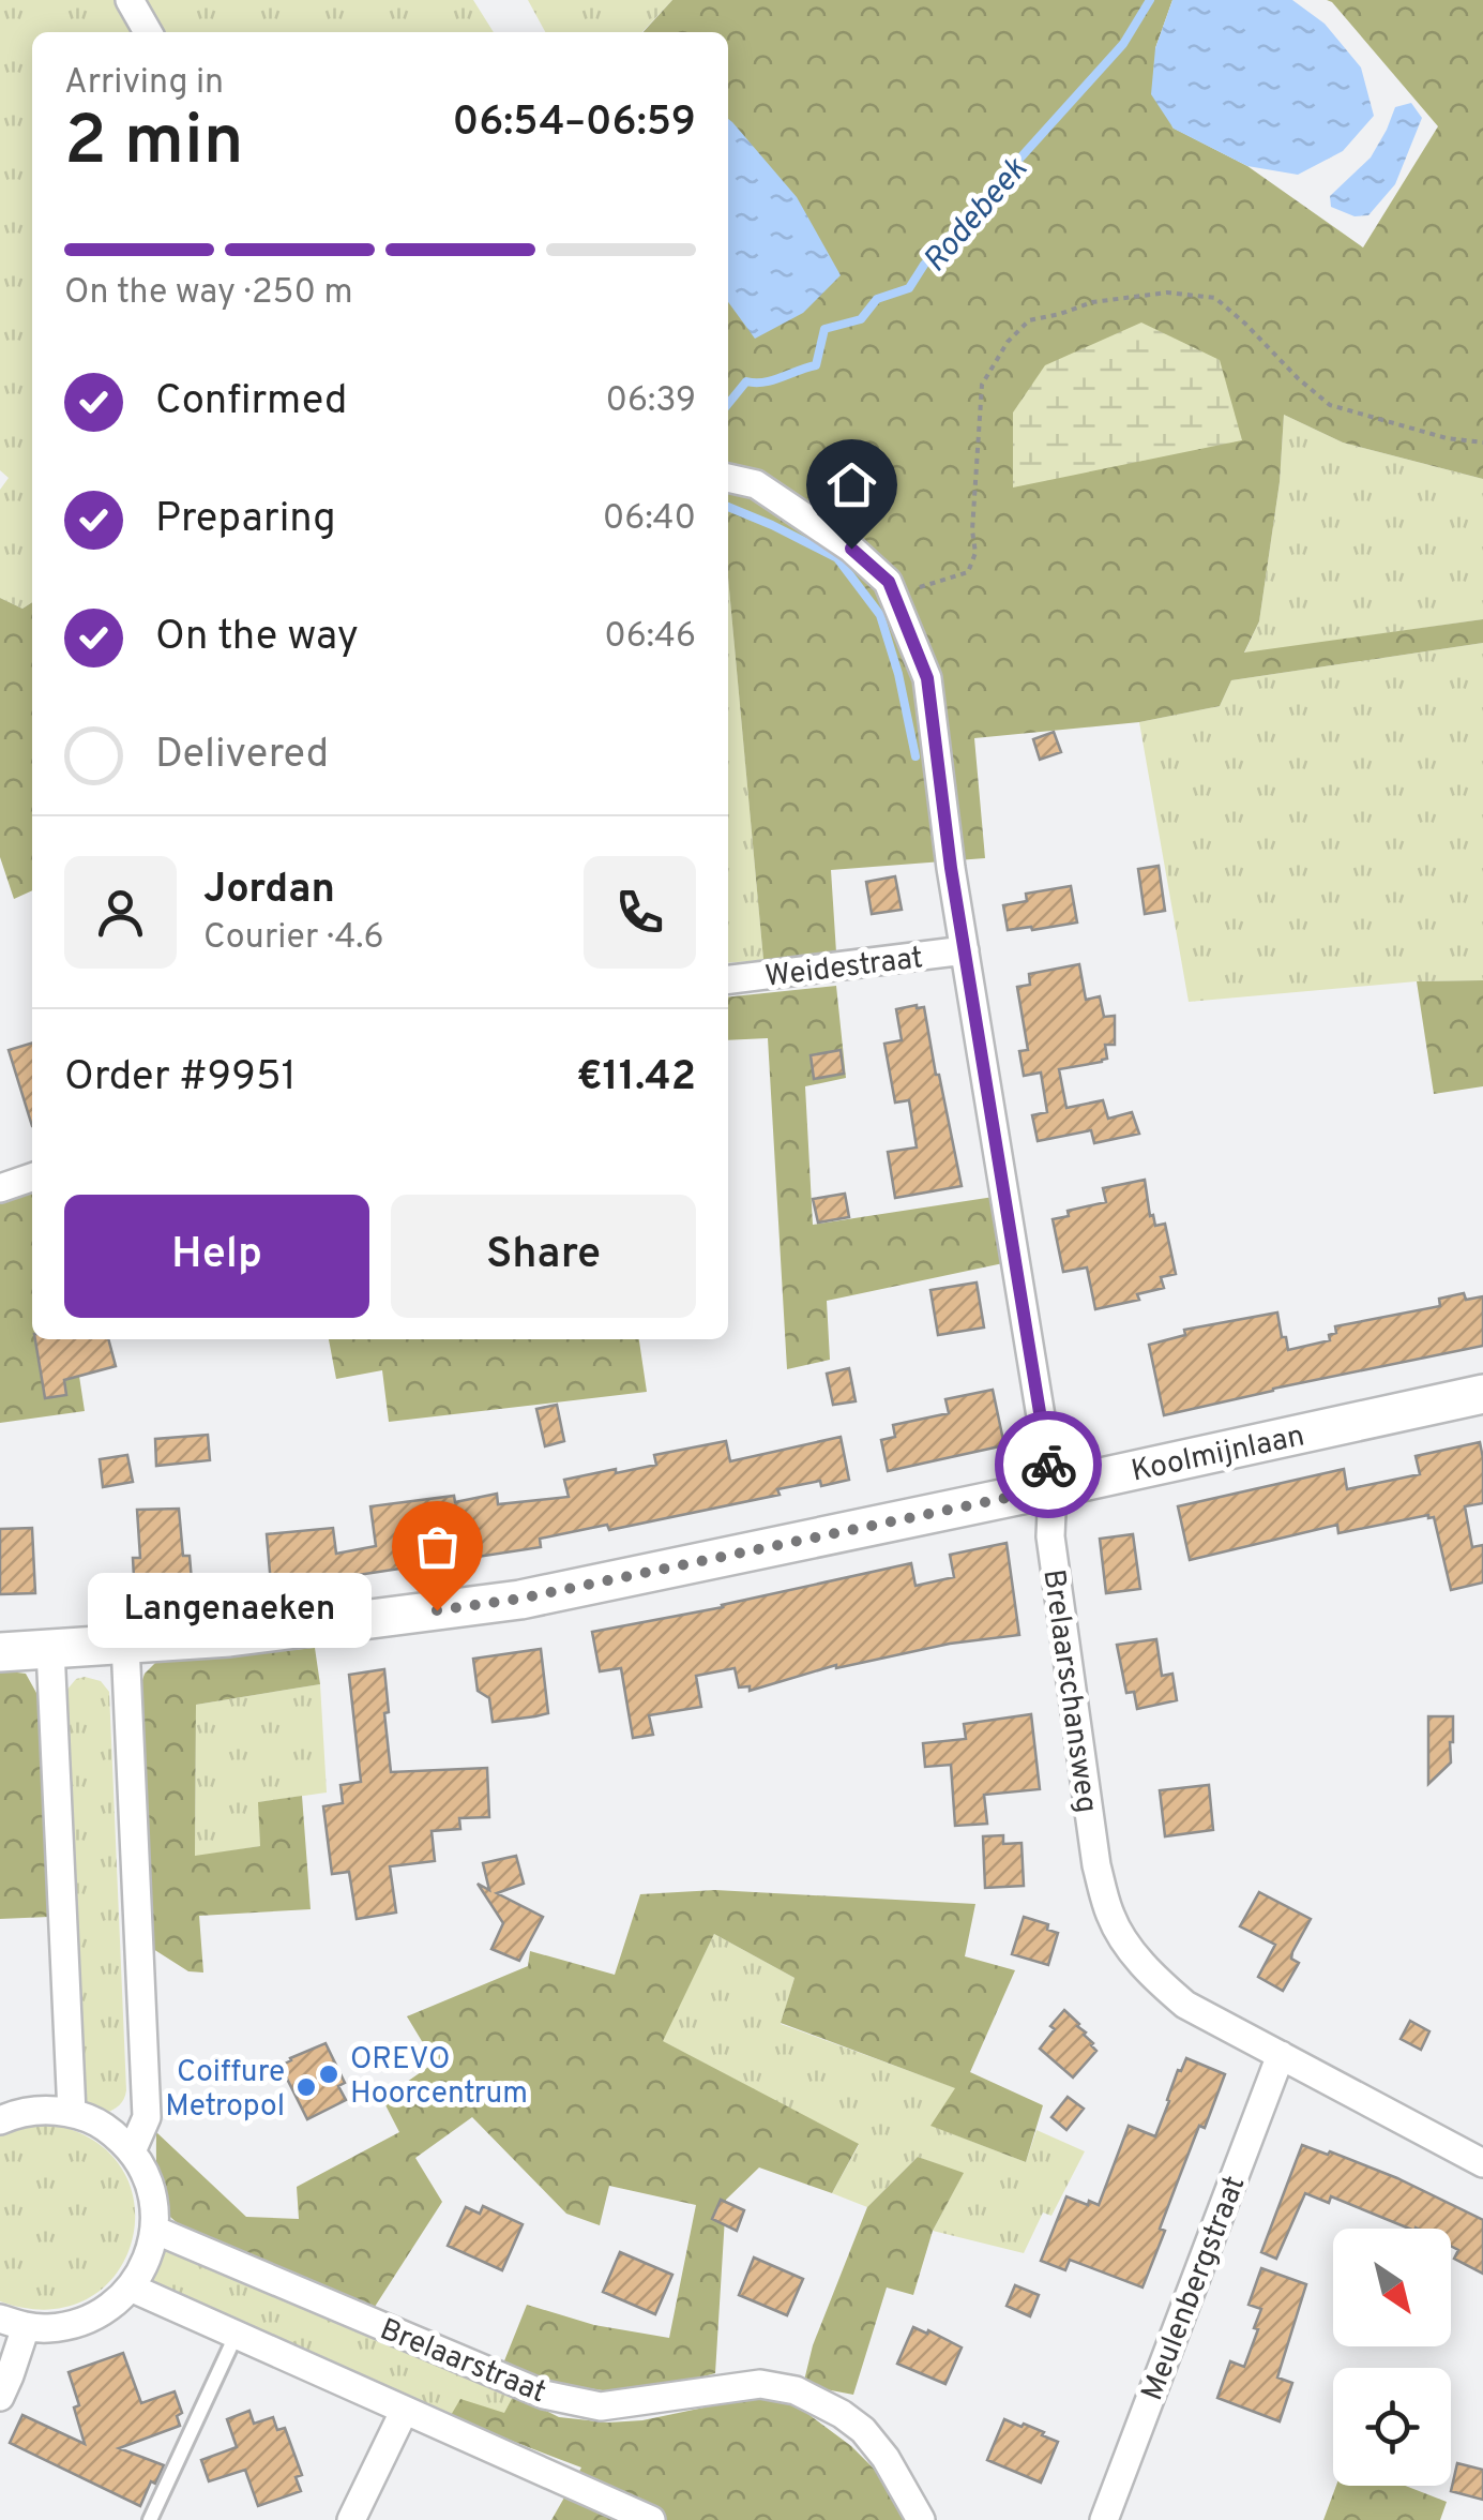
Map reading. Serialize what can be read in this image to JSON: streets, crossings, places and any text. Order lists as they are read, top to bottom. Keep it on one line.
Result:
{"streets":{"street":["Weidestraat","Koolmijnlaan","Brelaarschansweg","Meulenbergstraat","Brelaarstraat"]},"crossings":[["Weidestraat","Brelaarschansweg"],["Koolmijnlaan","Brelaarschansweg"],["Brelaarschansweg","Meulenbergstraat"]],"water":["Rodebeek"],"places":["Langenaeken","OREVO Hoorcentrum","Coiffure Metropol"],"north":"bottom right","page":{"heading":["2 min","Arriving in","06:54–06:59"],"panel":["Jordan","Courier · 4.6","Order #9951","€11.42"],"bar":"On the way · 250 m","list":[["Confirmed","06:39"],["Preparing","06:40"],["On the way","06:46"],"Delivered"],"buttons":["Help","Share"],"bubble":"Langenaeken"}}
